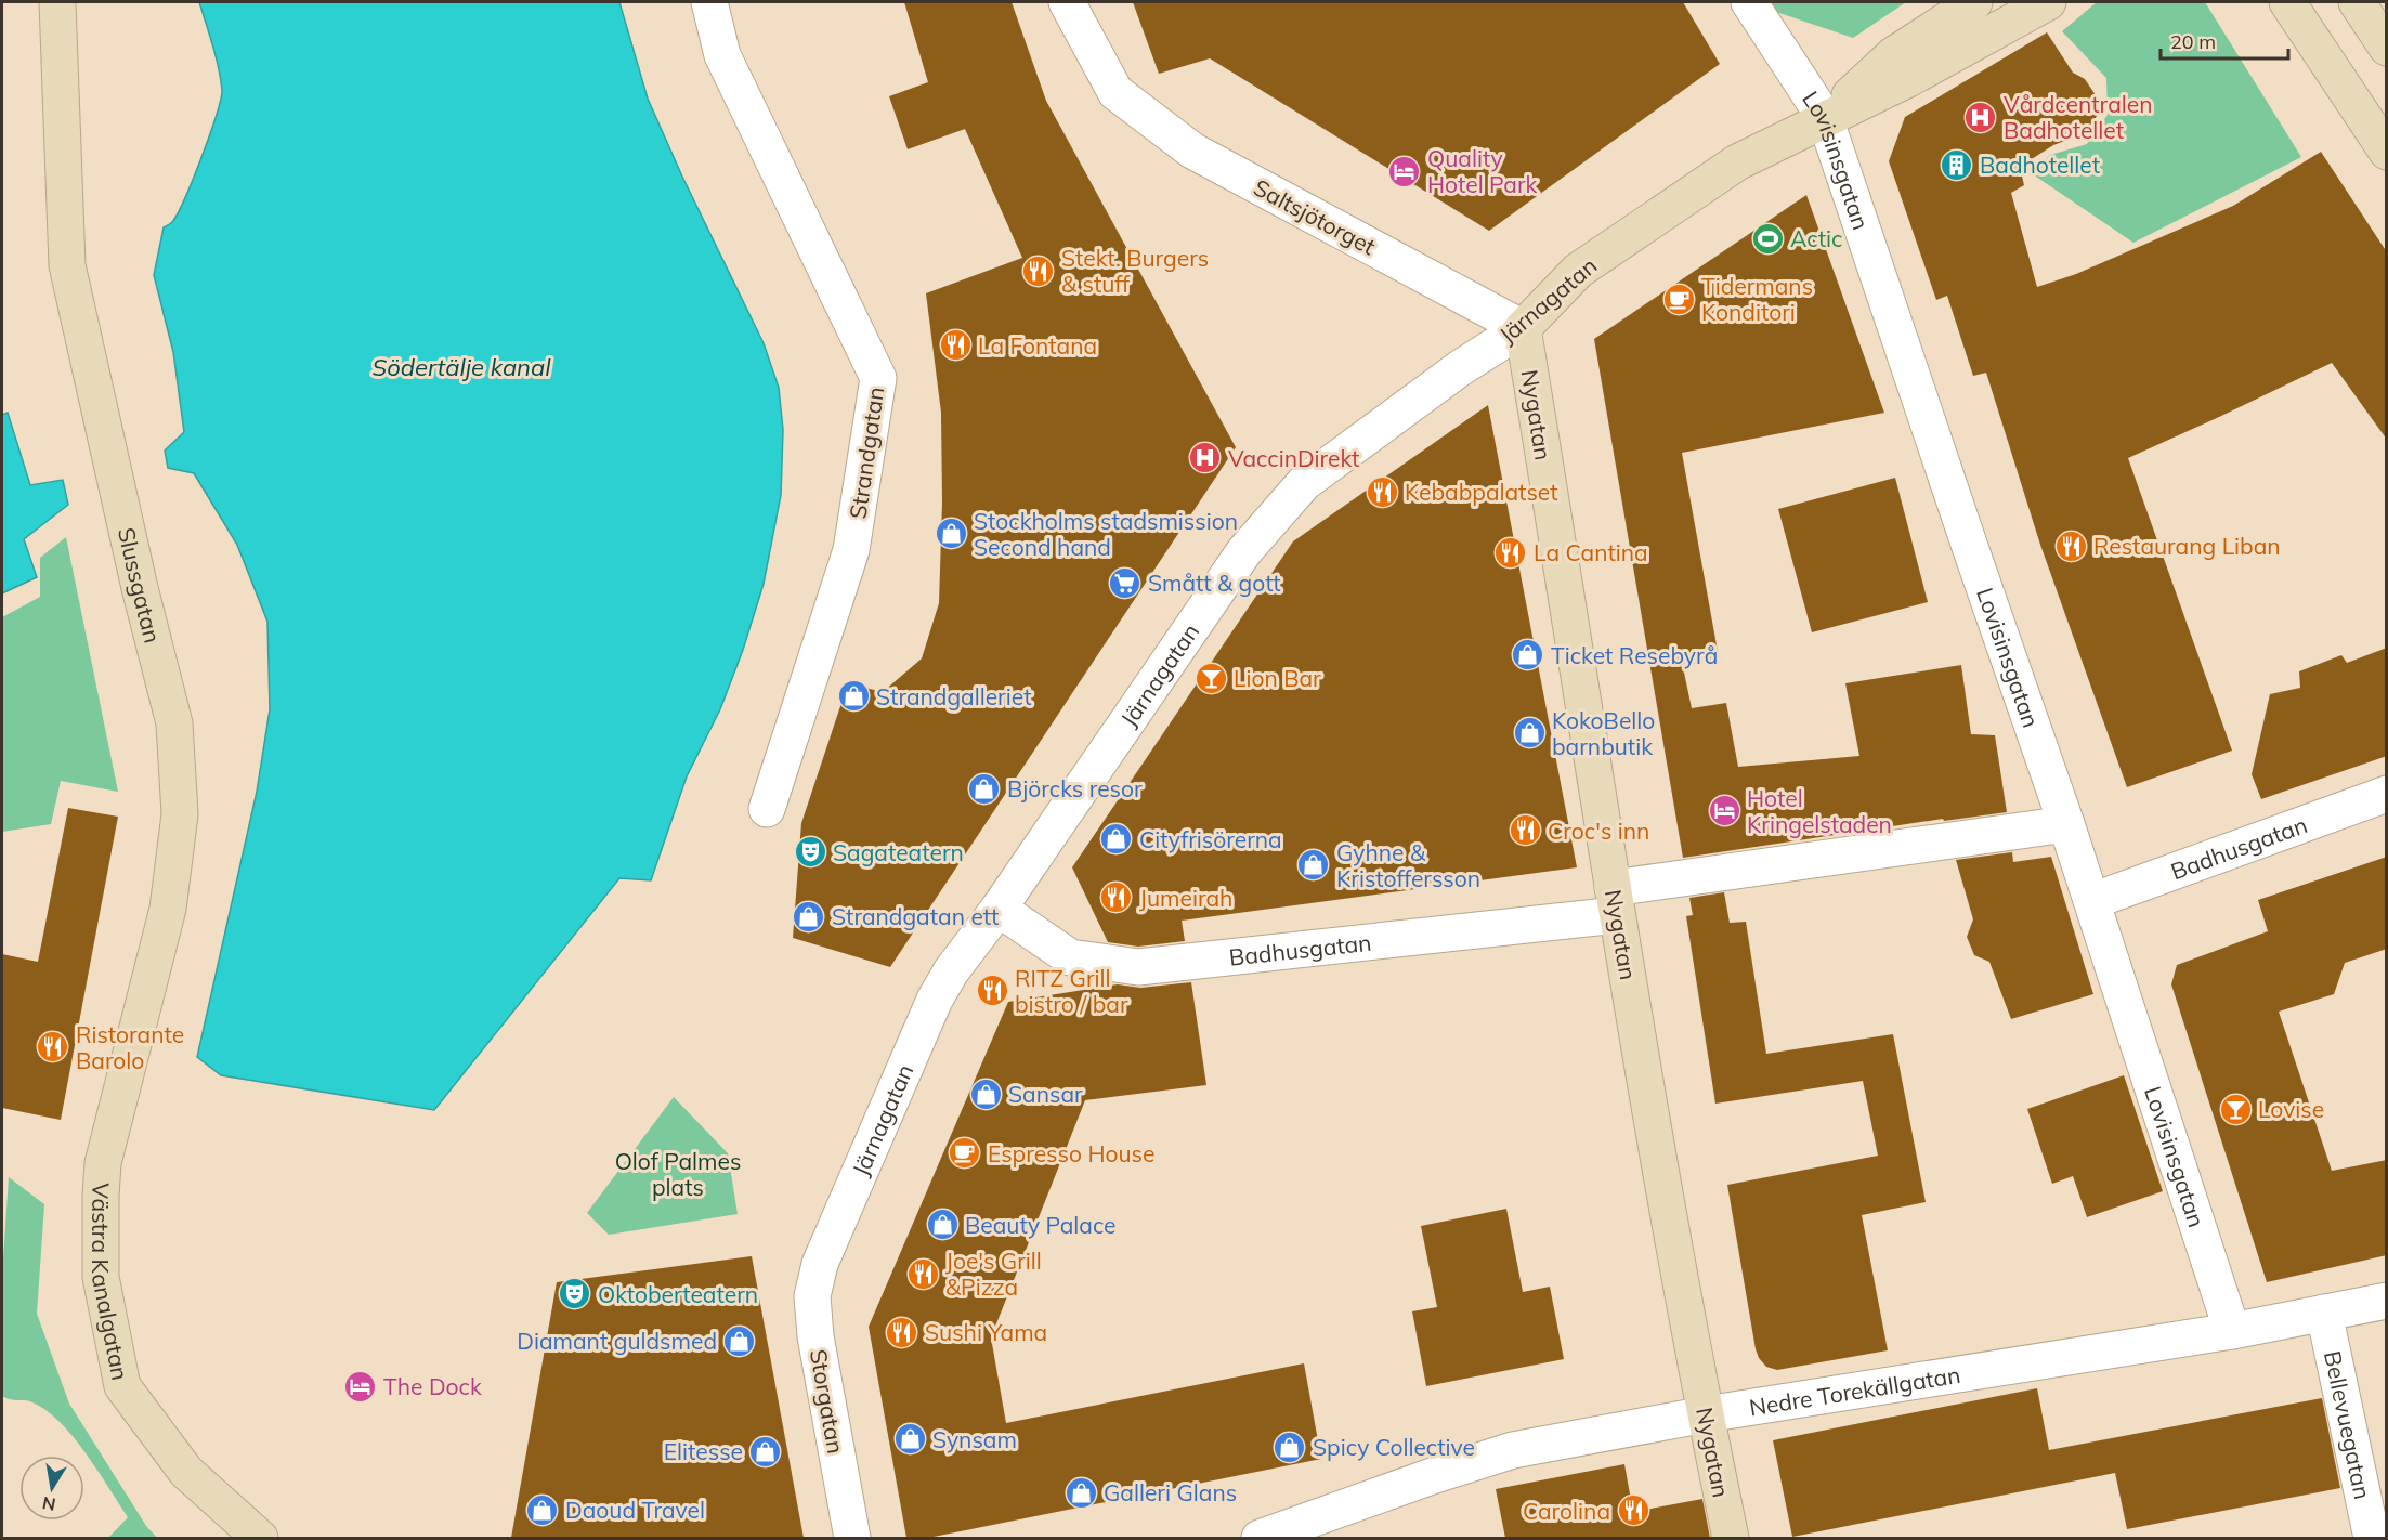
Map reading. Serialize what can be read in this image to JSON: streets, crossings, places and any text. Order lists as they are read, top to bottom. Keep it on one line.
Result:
{"streets":{"street":["Lovisinsgatan","Saltsjötorget","Järnagatan","Nygatan","Strandgatan","Slussgatan","Badhusgatan","Västra Kanalgatan","Nedre Torekällgatan","Storgatan","Bellevuegatan"]},"crossings":[["Lovisinsgatan","Järnagatan"],["Lovisinsgatan","Badhusgatan"],["Lovisinsgatan","Nedre Torekällgatan"],["Saltsjötorget","Järnagatan"],["Saltsjötorget","Nygatan"],["Järnagatan","Nygatan"],["Järnagatan","Badhusgatan"],["Järnagatan","Storgatan"],["Nygatan","Badhusgatan"],["Nygatan","Nedre Torekällgatan"],["Slussgatan","Västra Kanalgatan"],["Nedre Torekällgatan","Bellevuegatan"]],"water":["Södertälje kanal"],"parks":["Olof Palmes plats"],"places":{"hospital":["Vårdcentralen Badhotellet","VaccinDirekt"],"building":["Badhotellet"],"hotel":["Quality Hotel Park","Hotel Kringelstaden","The Dock"],"sports":["Actic"],"restaurant":["Stekt. Burgers & stuff","La Fontana","Kebabpalatset","Restaurang Liban","La Cantina","Croc's inn","Jumeirah","RITZ Grill bistro / bar","Ristorante Barolo","Joe's Grill &Pizza","Sushi Yama","Carolina"],"cafe":["Tidermans Konditori","Espresso House"],"shop":["Stockholms stadsmission Second hand","Ticket Resebyrå","Strandgalleriet","KokoBello barnbutik","Björcks resor","Cityfrisörerna","Gyhne & Kristoffersson","Strandgatan ett","Sansar","Beauty Palace","Diamant guldsmed","Synsam","Spicy Collective","Elitesse","Galleri Glans","Daoud Travel"],"supermarket":["Smått & gott"],"bar":["Lion Bar","Lovise"],"theatre":["Sagateatern","Oktoberteatern"]},"scale_bar":"20 m","north":"bottom"}
